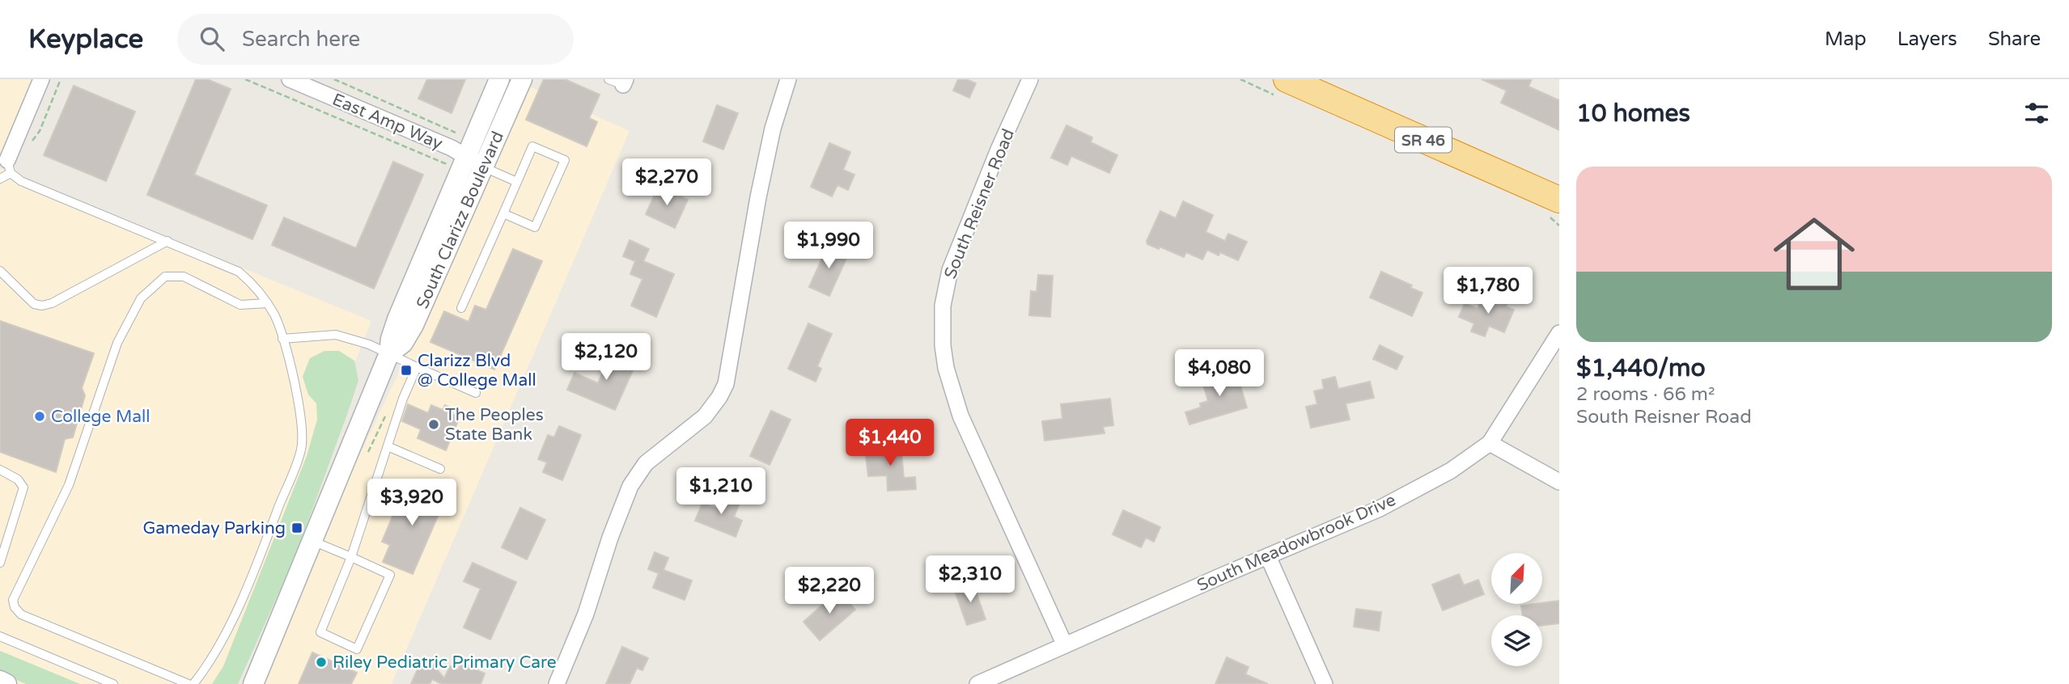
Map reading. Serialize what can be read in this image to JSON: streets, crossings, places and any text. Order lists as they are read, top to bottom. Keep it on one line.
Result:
{"streets":{"highway":["SR 46"],"street":["East Amp Way","South Reisner Road","South Clarizz Boulevard","South Meadowbrook Drive"]},"crossings":[["East Amp Way","South Clarizz Boulevard"],["South Reisner Road","South Meadowbrook Drive"]],"places":{"transit":["Clarizz Blvd @ College Mall","Gameday Parking"],"other":["College Mall","The Peoples State Bank","Riley Pediatric Primary Care"]},"north":"top right","page":{"header":"Keyplace","search":"Search here","nav":["Map","Layers","Share"],"heading":"10 homes","list":[{"name":"$1,440/mo","note":"2 rooms · 66 m² · South Reisner Road"}],"price":["$2,270","$1,990","$1,780","$2,120","$4,080","$1,440","$1,210","$3,920","$2,310","$2,220"]}}
